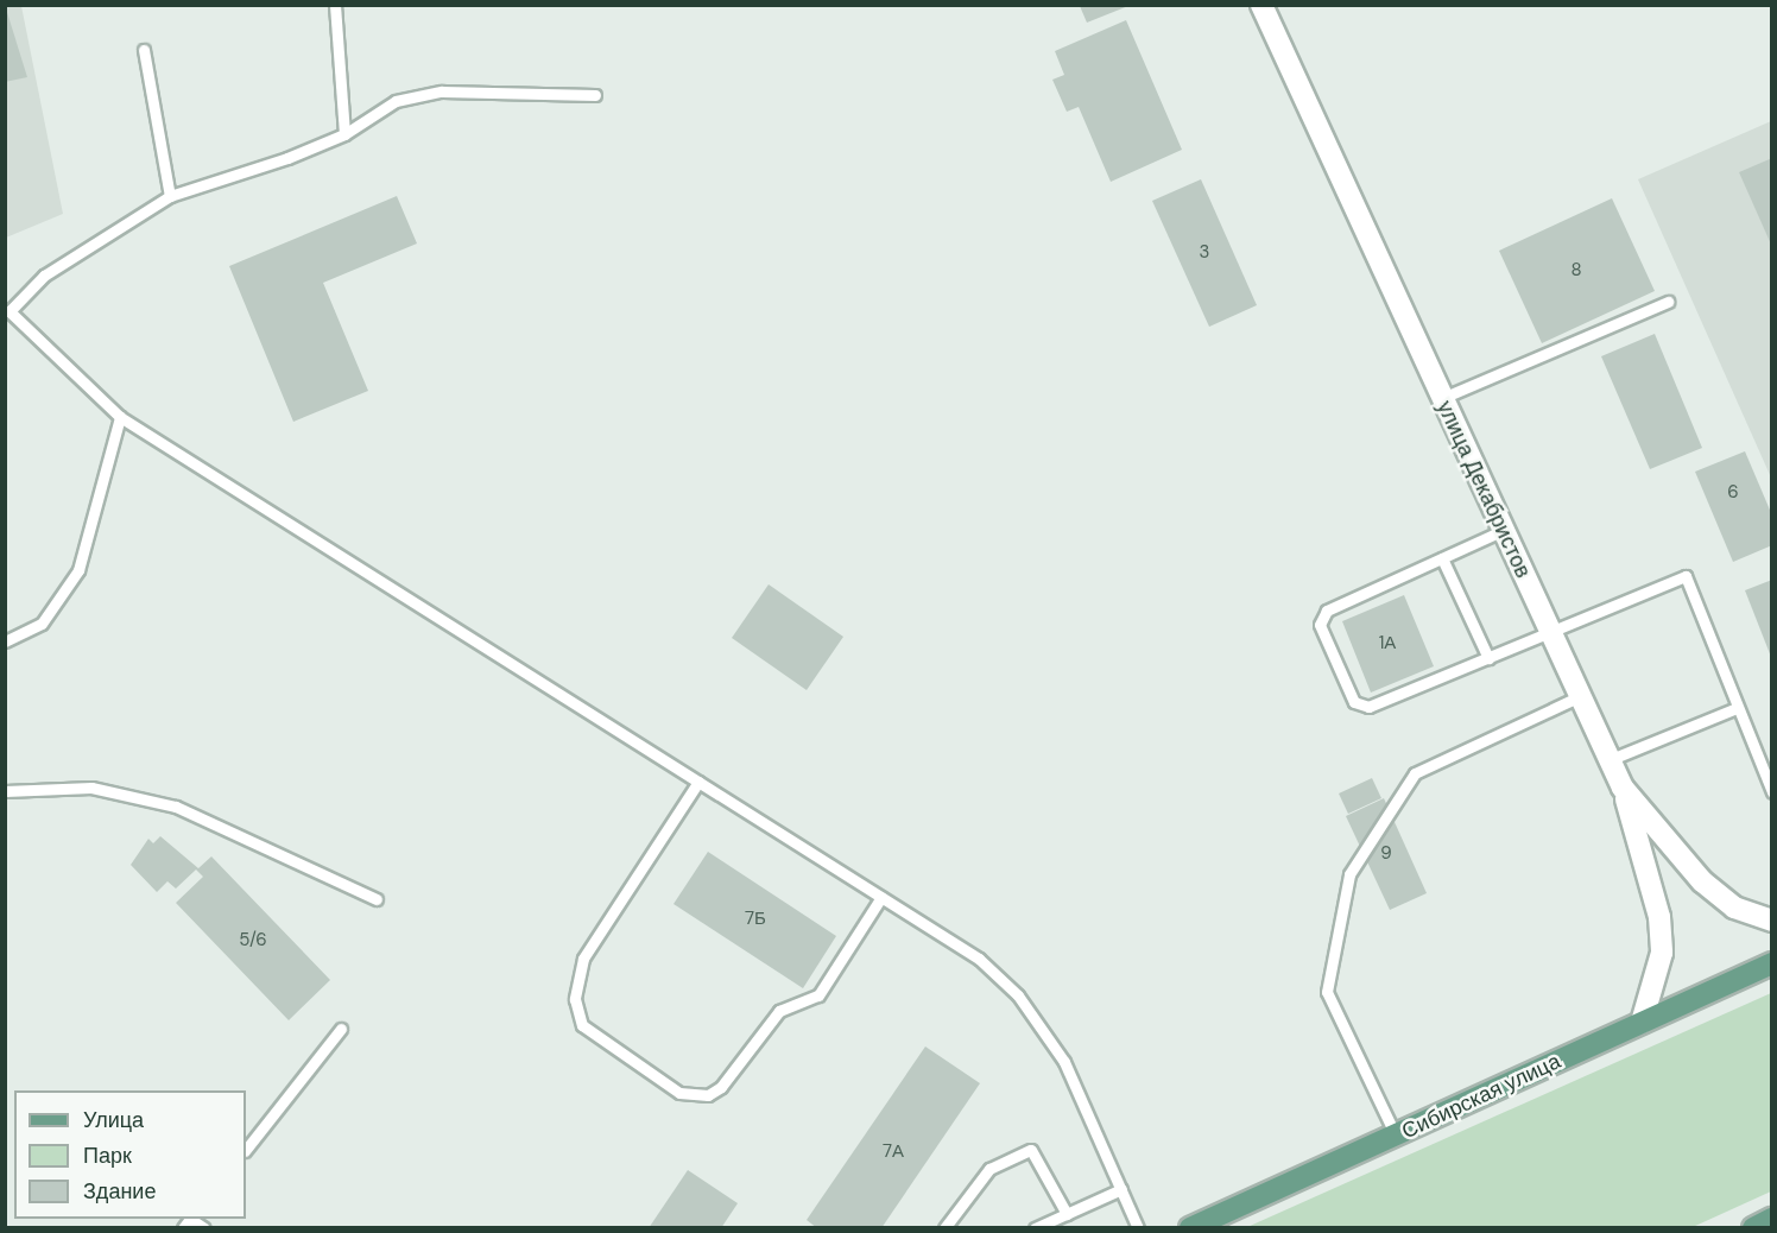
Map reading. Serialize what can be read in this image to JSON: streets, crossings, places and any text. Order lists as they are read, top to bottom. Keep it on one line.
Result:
{"streets":{"main road":["улица Декабристов","Сибирская улица"]},"house_numbers":["3","8","6","1А","9","7Б","5/6","7А"],"legend":["Улица","Парк","Здание"]}
